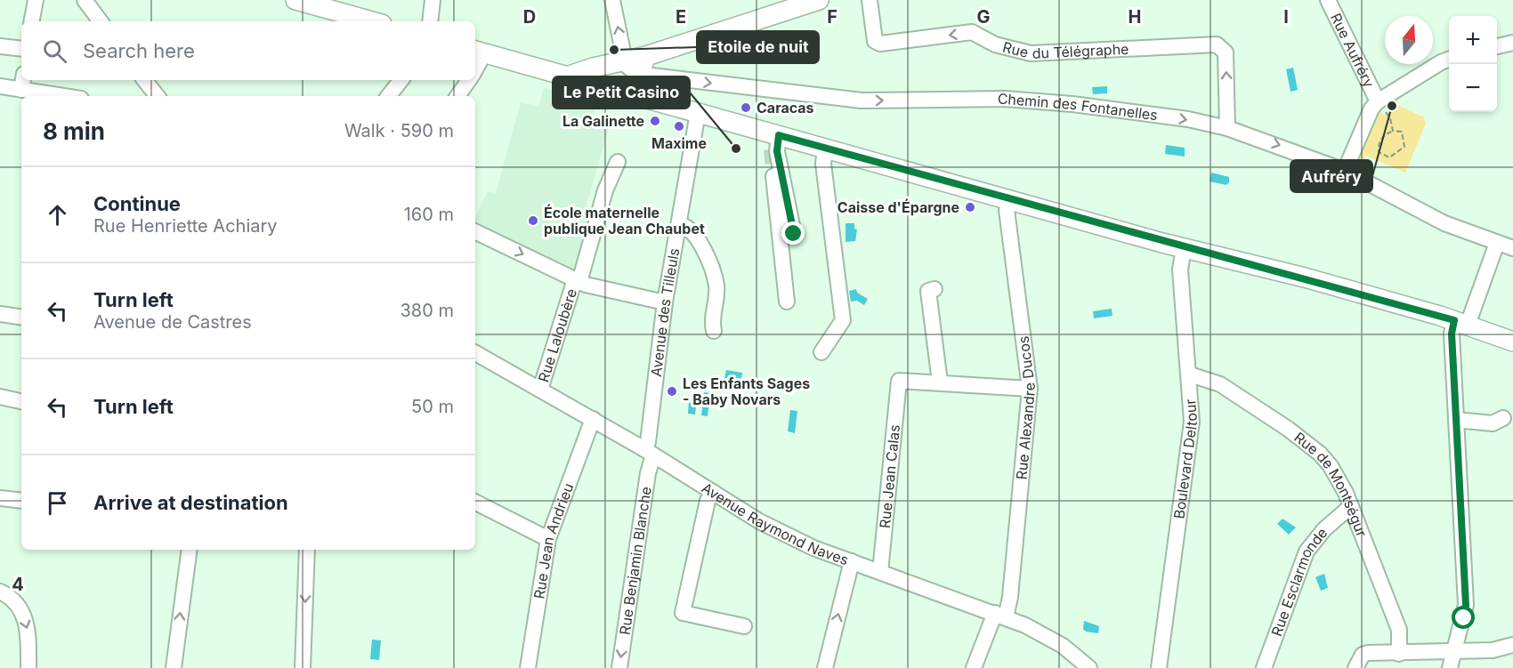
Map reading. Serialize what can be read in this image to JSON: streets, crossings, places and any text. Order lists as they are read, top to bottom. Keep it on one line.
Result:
{"streets":{"street":["Rue du Télégraphe","Rue Aufréry","Chemin des Fontanelles","Avenue des Tilleuls","Rue Laloubère","Rue Alexandre Ducos","Boulevard Deltour","Rue Jean Calas","Rue de Montségur","Avenue Raymond Naves","Rue Jean Andrieu","Rue Benjamin Blanche","Rue Esclarmonde"]},"crossings":[["Rue du Télégraphe","Chemin des Fontanelles"],["Avenue des Tilleuls","Avenue Raymond Naves"],["Avenue des Tilleuls","Rue Benjamin Blanche"],["Rue Laloubère","Avenue Raymond Naves"],["Rue Alexandre Ducos","Avenue Raymond Naves"],["Boulevard Deltour","Rue de Montségur"],["Rue Jean Calas","Avenue Raymond Naves"],["Rue de Montségur","Rue Esclarmonde"],["Avenue Raymond Naves","Rue Jean Andrieu"],["Avenue Raymond Naves","Rue Benjamin Blanche"]],"one_way":["Chemin des Fontanelles","Rue Benjamin Blanche"],"places":["Etoile de nuit","Aufréry","Caracas","La Galinette","Maxime","Le Petit Casino","Caisse d'Épargne","École maternelle publique Jean Chaubet","Les Enfants Sages - Baby Novars"],"north":"top","page":{"map_buttons":["+","−"],"search":"Search here","heading":["8 min","Walk · 590 m"],"list":[["Continue","Rue Henriette Achiary","160 m"],["Turn left","Avenue de Castres","380 m"],["Turn left","50 m"],"Arrive at destination"]},"grid":{"columns":["D","E","F","G","H","I"],"rows":["4"]}}
